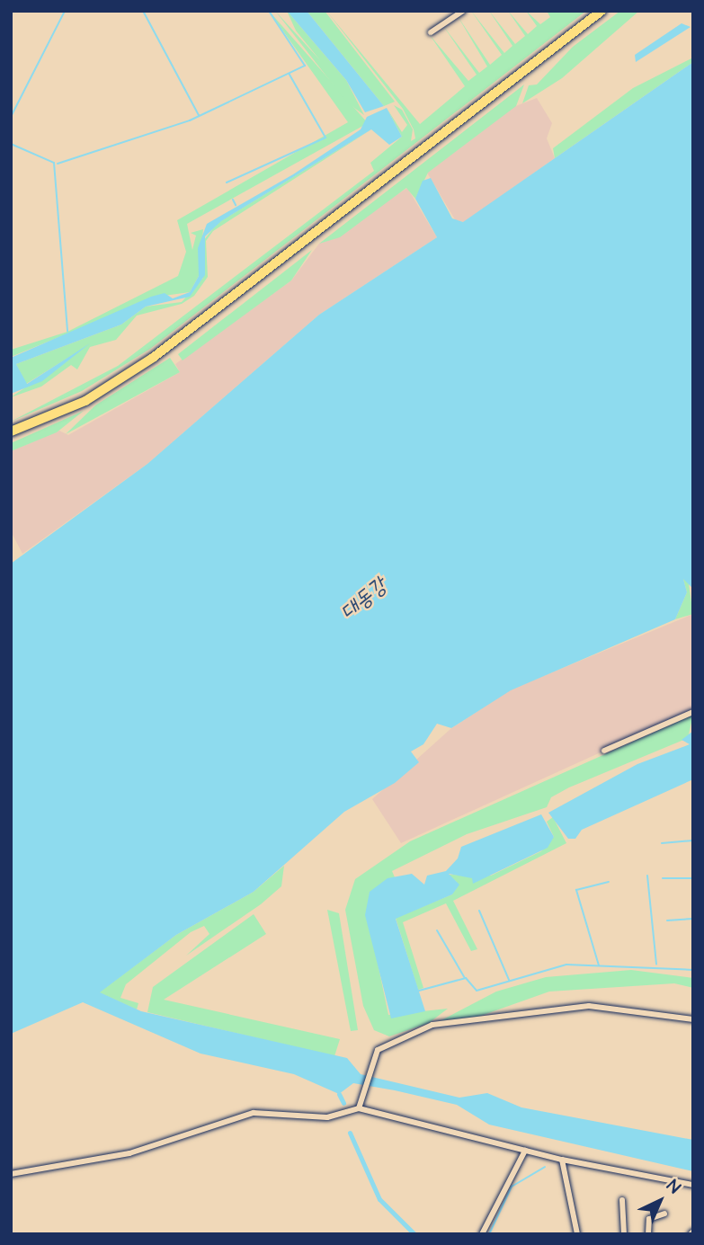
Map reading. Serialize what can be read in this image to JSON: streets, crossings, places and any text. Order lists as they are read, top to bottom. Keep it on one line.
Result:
{"water":["대동강"],"north":"top right"}
